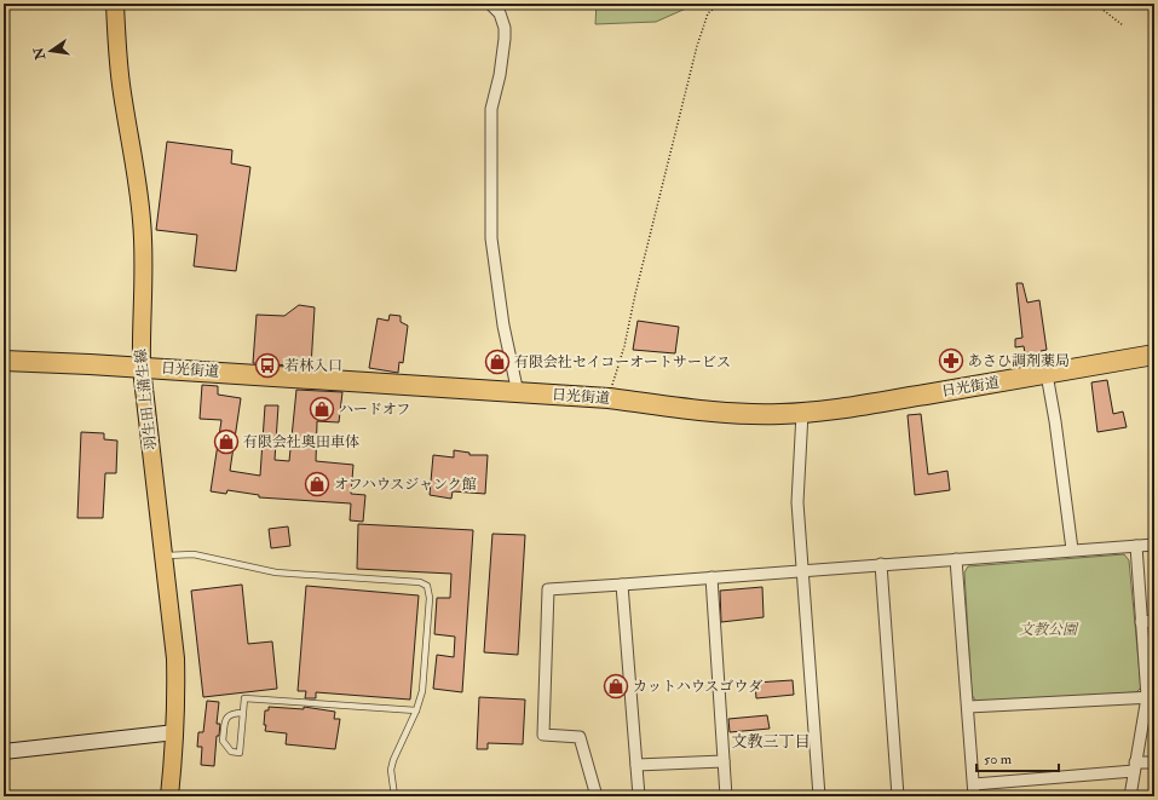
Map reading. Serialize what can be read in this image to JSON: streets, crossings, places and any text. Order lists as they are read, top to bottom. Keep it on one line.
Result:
{"streets":{"highway":["日光街道"],"main road":["羽生田上蒲生線"]},"crossings":[["日光街道","羽生田上蒲生線"]],"districts":["文教三丁目"],"parks":["文教公園"],"places":{"pharmacy":["あさひ調剤薬局"],"shop":["有限会社セイコーオートサービス","ハードオフ","有限会社奥田車体","オフハウスジャンク館","カットハウスゴウダ"],"bus stop":["若林入口"]},"scale_bar":"50 m","north":"left"}
